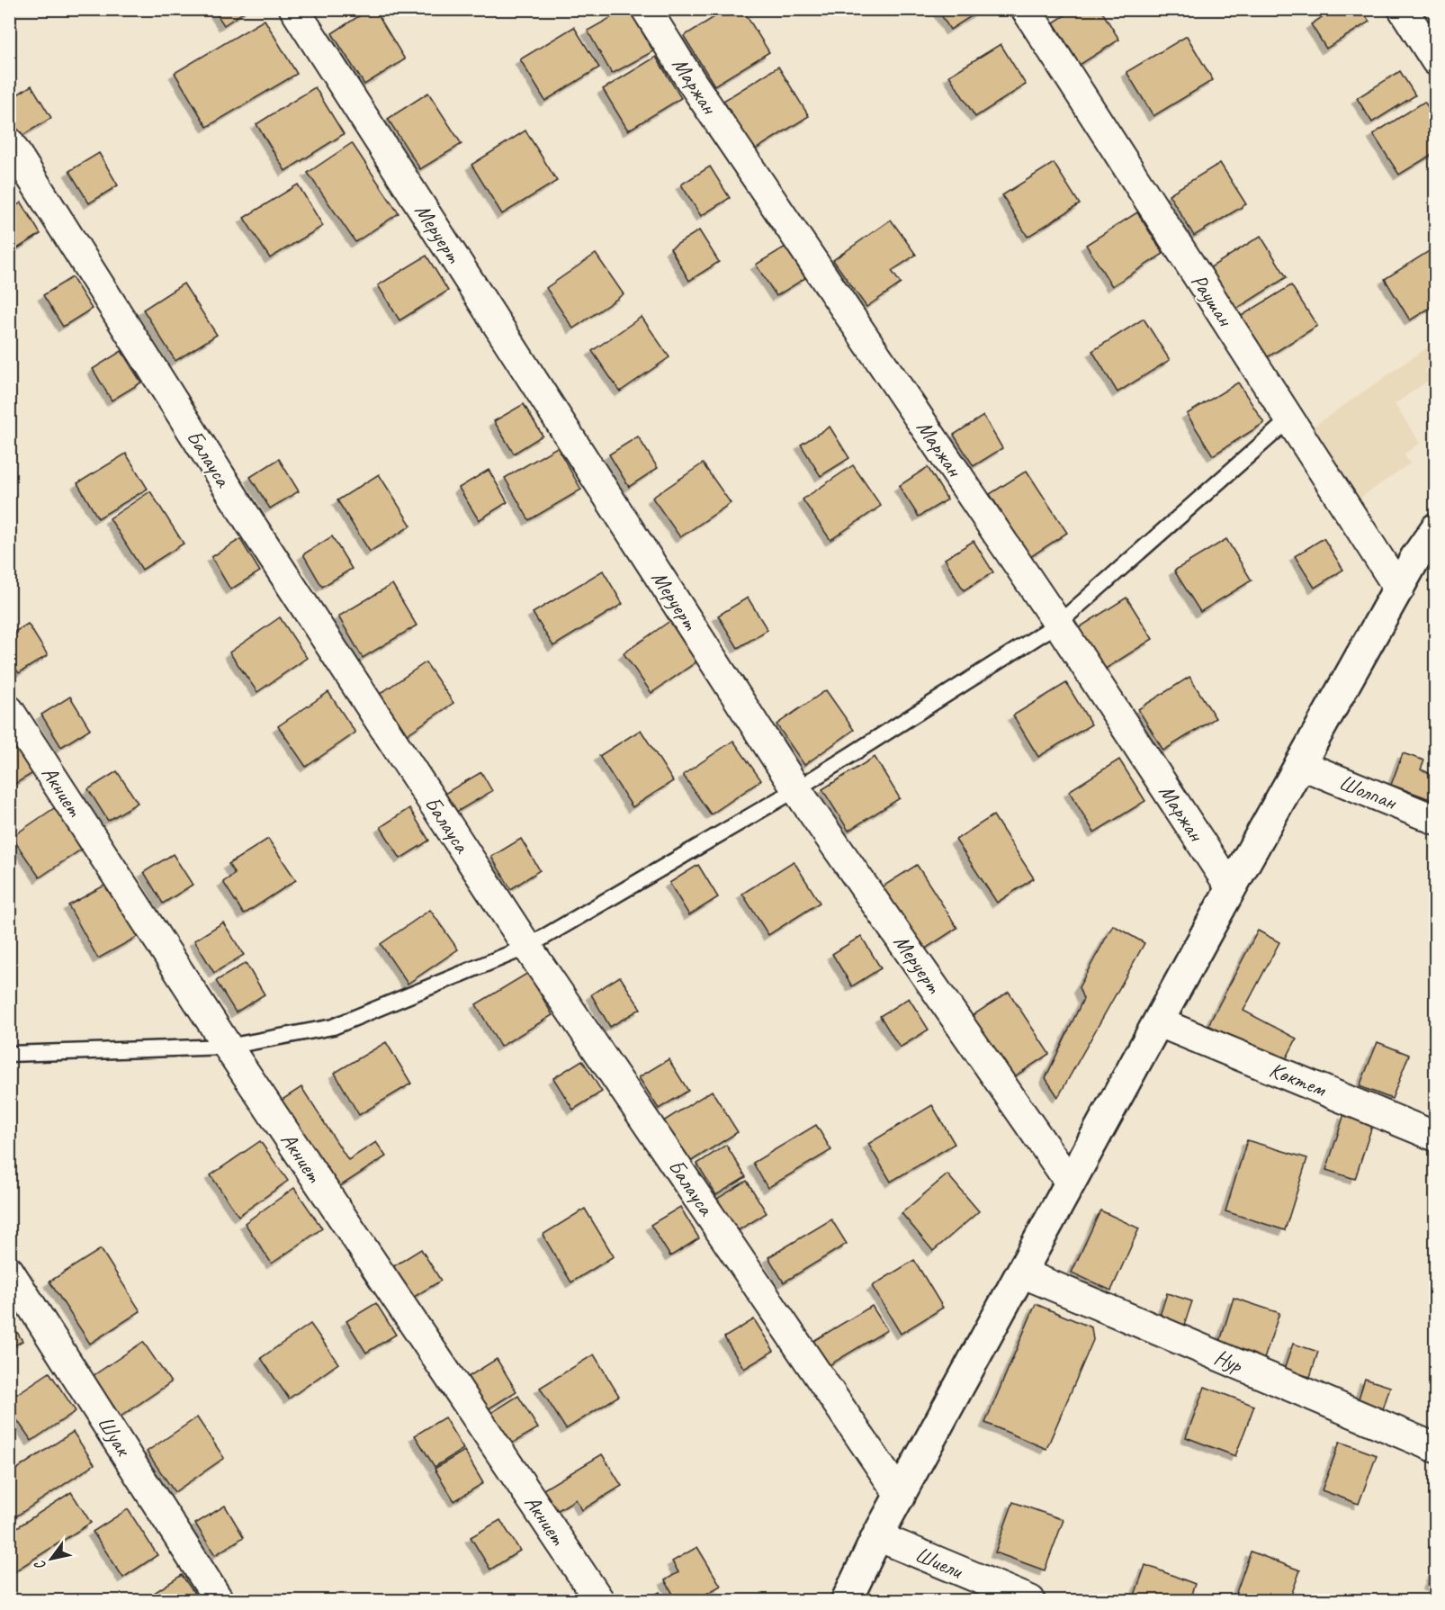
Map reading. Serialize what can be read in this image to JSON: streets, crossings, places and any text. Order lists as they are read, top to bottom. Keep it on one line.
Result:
{"streets":{"street":["Маржан","Меруерт","Раушан","Балауса","Акниет","Шолпан","Көктем","Нур","Шуак","Шиели"]},"north":"bottom left"}
